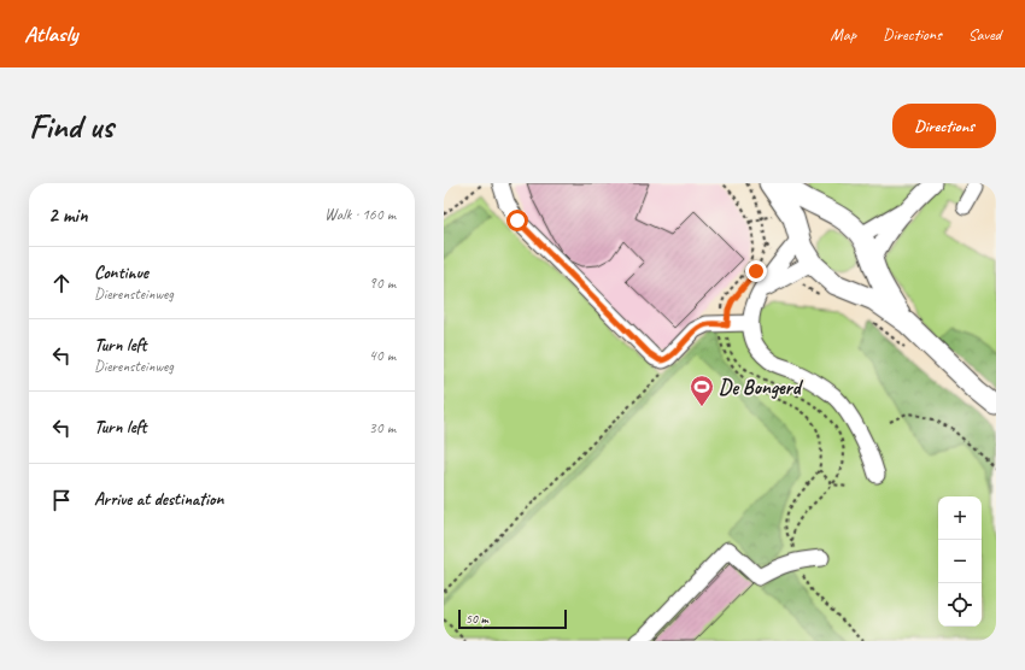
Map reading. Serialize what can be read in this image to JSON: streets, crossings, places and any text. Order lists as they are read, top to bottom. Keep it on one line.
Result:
{"places":{"sports":["De Bongerd"]},"scale_bar":"50 m","page":{"header":"Atlasly","nav":["Map","Directions","Saved"],"buttons":"Directions","title":"Find us","heading":["2 min","Walk · 160 m"],"list":[["Continue","Dierensteinweg","90 m"],["Turn left","Dierensteinweg","40 m"],["Turn left","30 m"],"Arrive at destination"],"map_buttons":["+","−"],"scale":"50 m"}}
